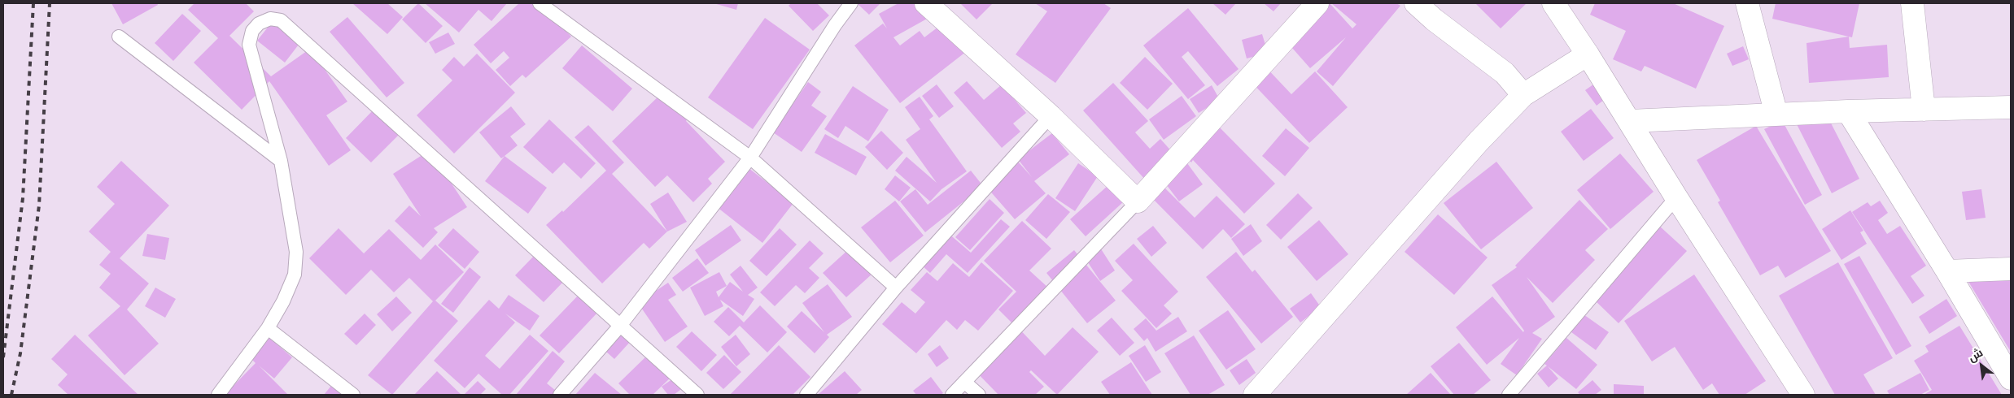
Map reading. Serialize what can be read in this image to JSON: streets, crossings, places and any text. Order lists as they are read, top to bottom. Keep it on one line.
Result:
{"north":"top left"}
